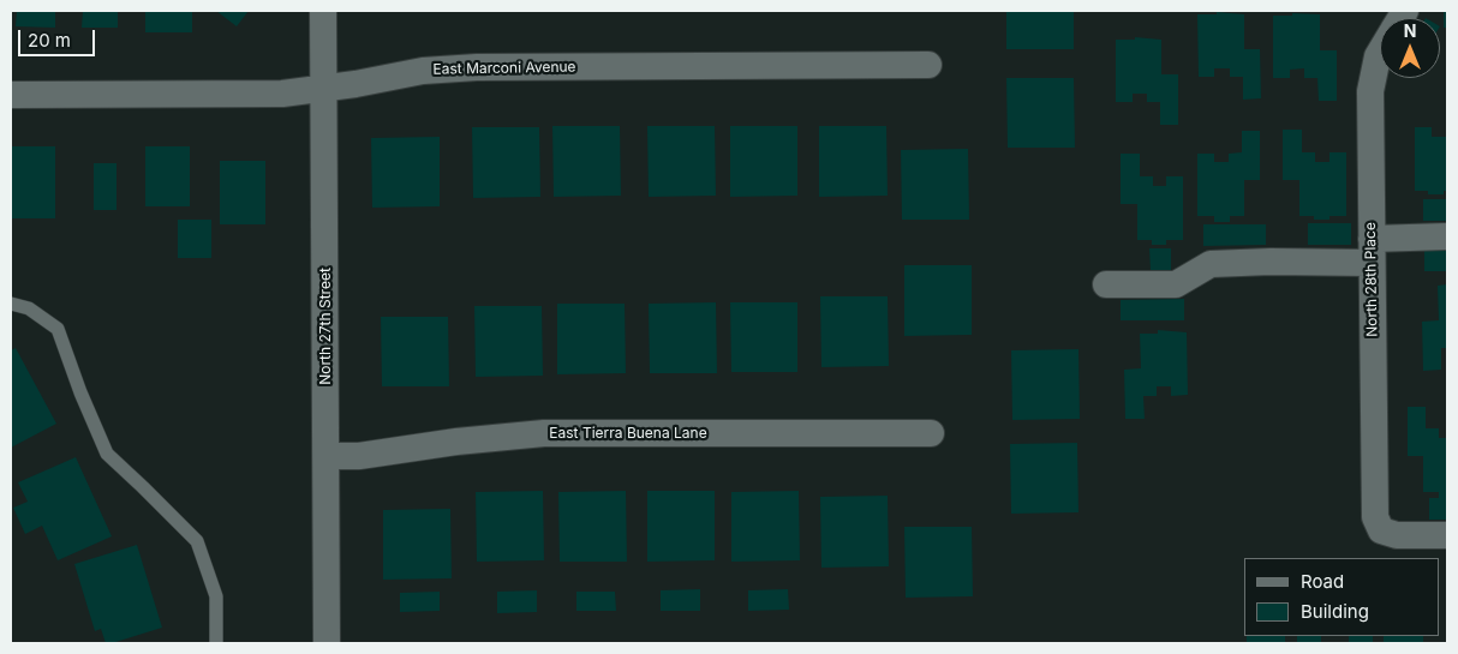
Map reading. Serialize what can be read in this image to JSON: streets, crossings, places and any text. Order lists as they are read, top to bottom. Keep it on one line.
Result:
{"streets":{"street":["East Marconi Avenue","North 28th Place","North 27th Street","East Tierra Buena Lane"]},"crossings":[["East Marconi Avenue","North 27th Street"],["North 27th Street","East Tierra Buena Lane"]],"legend":["Road","Building"],"scale_bar":"20 m","north":"top"}
